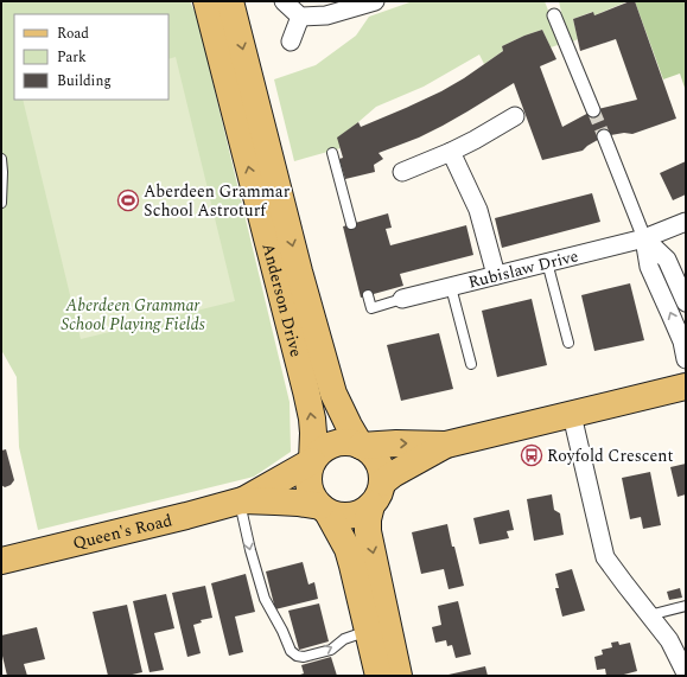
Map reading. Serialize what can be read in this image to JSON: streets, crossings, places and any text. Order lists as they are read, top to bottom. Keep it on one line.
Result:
{"streets":{"main road":["Anderson Drive","Queen's Road"],"street":["Rubislaw Drive"]},"crossings":[["Anderson Drive","Queen's Road"]],"parks":["Aberdeen Grammar School Playing Fields"],"places":{"sports":["Aberdeen Grammar School Astroturf"],"bus stop":["Royfold Crescent"]},"legend":["Road","Park","Building"]}
